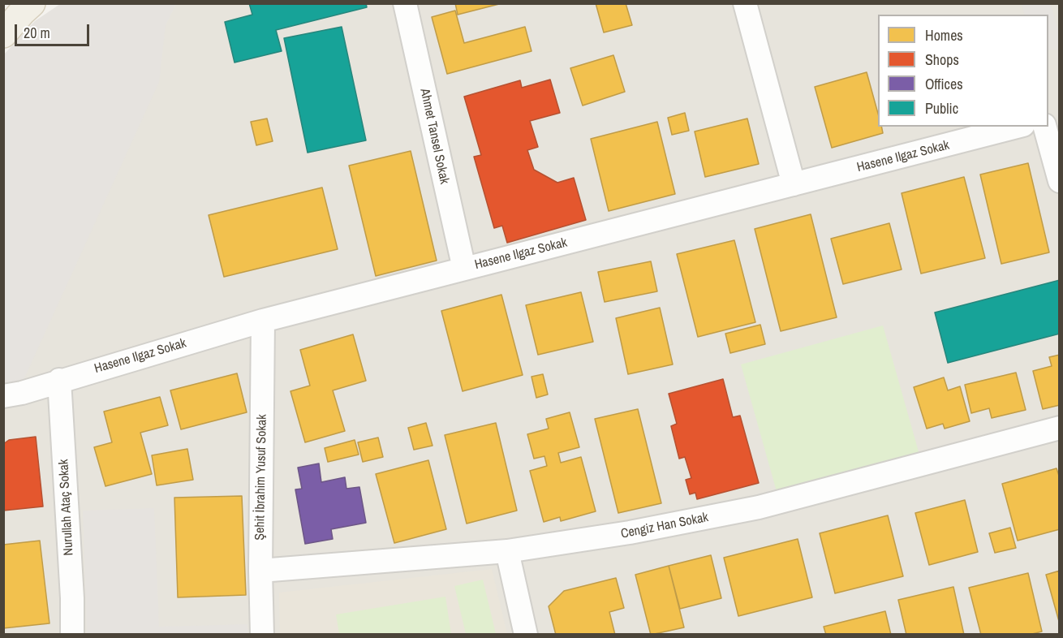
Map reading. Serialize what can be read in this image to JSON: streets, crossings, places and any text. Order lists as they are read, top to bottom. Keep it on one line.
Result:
{"streets":{"street":["Ahmet Tansel Sokak","Hasene Ilgaz Sokak","Şehit İbrahim Yusuf Sokak","Nurullah Ataç Sokak","Cengiz Han Sokak"]},"crossings":[["Ahmet Tansel Sokak","Hasene Ilgaz Sokak"],["Hasene Ilgaz Sokak","Şehit İbrahim Yusuf Sokak"],["Hasene Ilgaz Sokak","Nurullah Ataç Sokak"],["Şehit İbrahim Yusuf Sokak","Cengiz Han Sokak"]],"legend":["Homes","Shops","Offices","Public"],"scale_bar":"20 m"}
